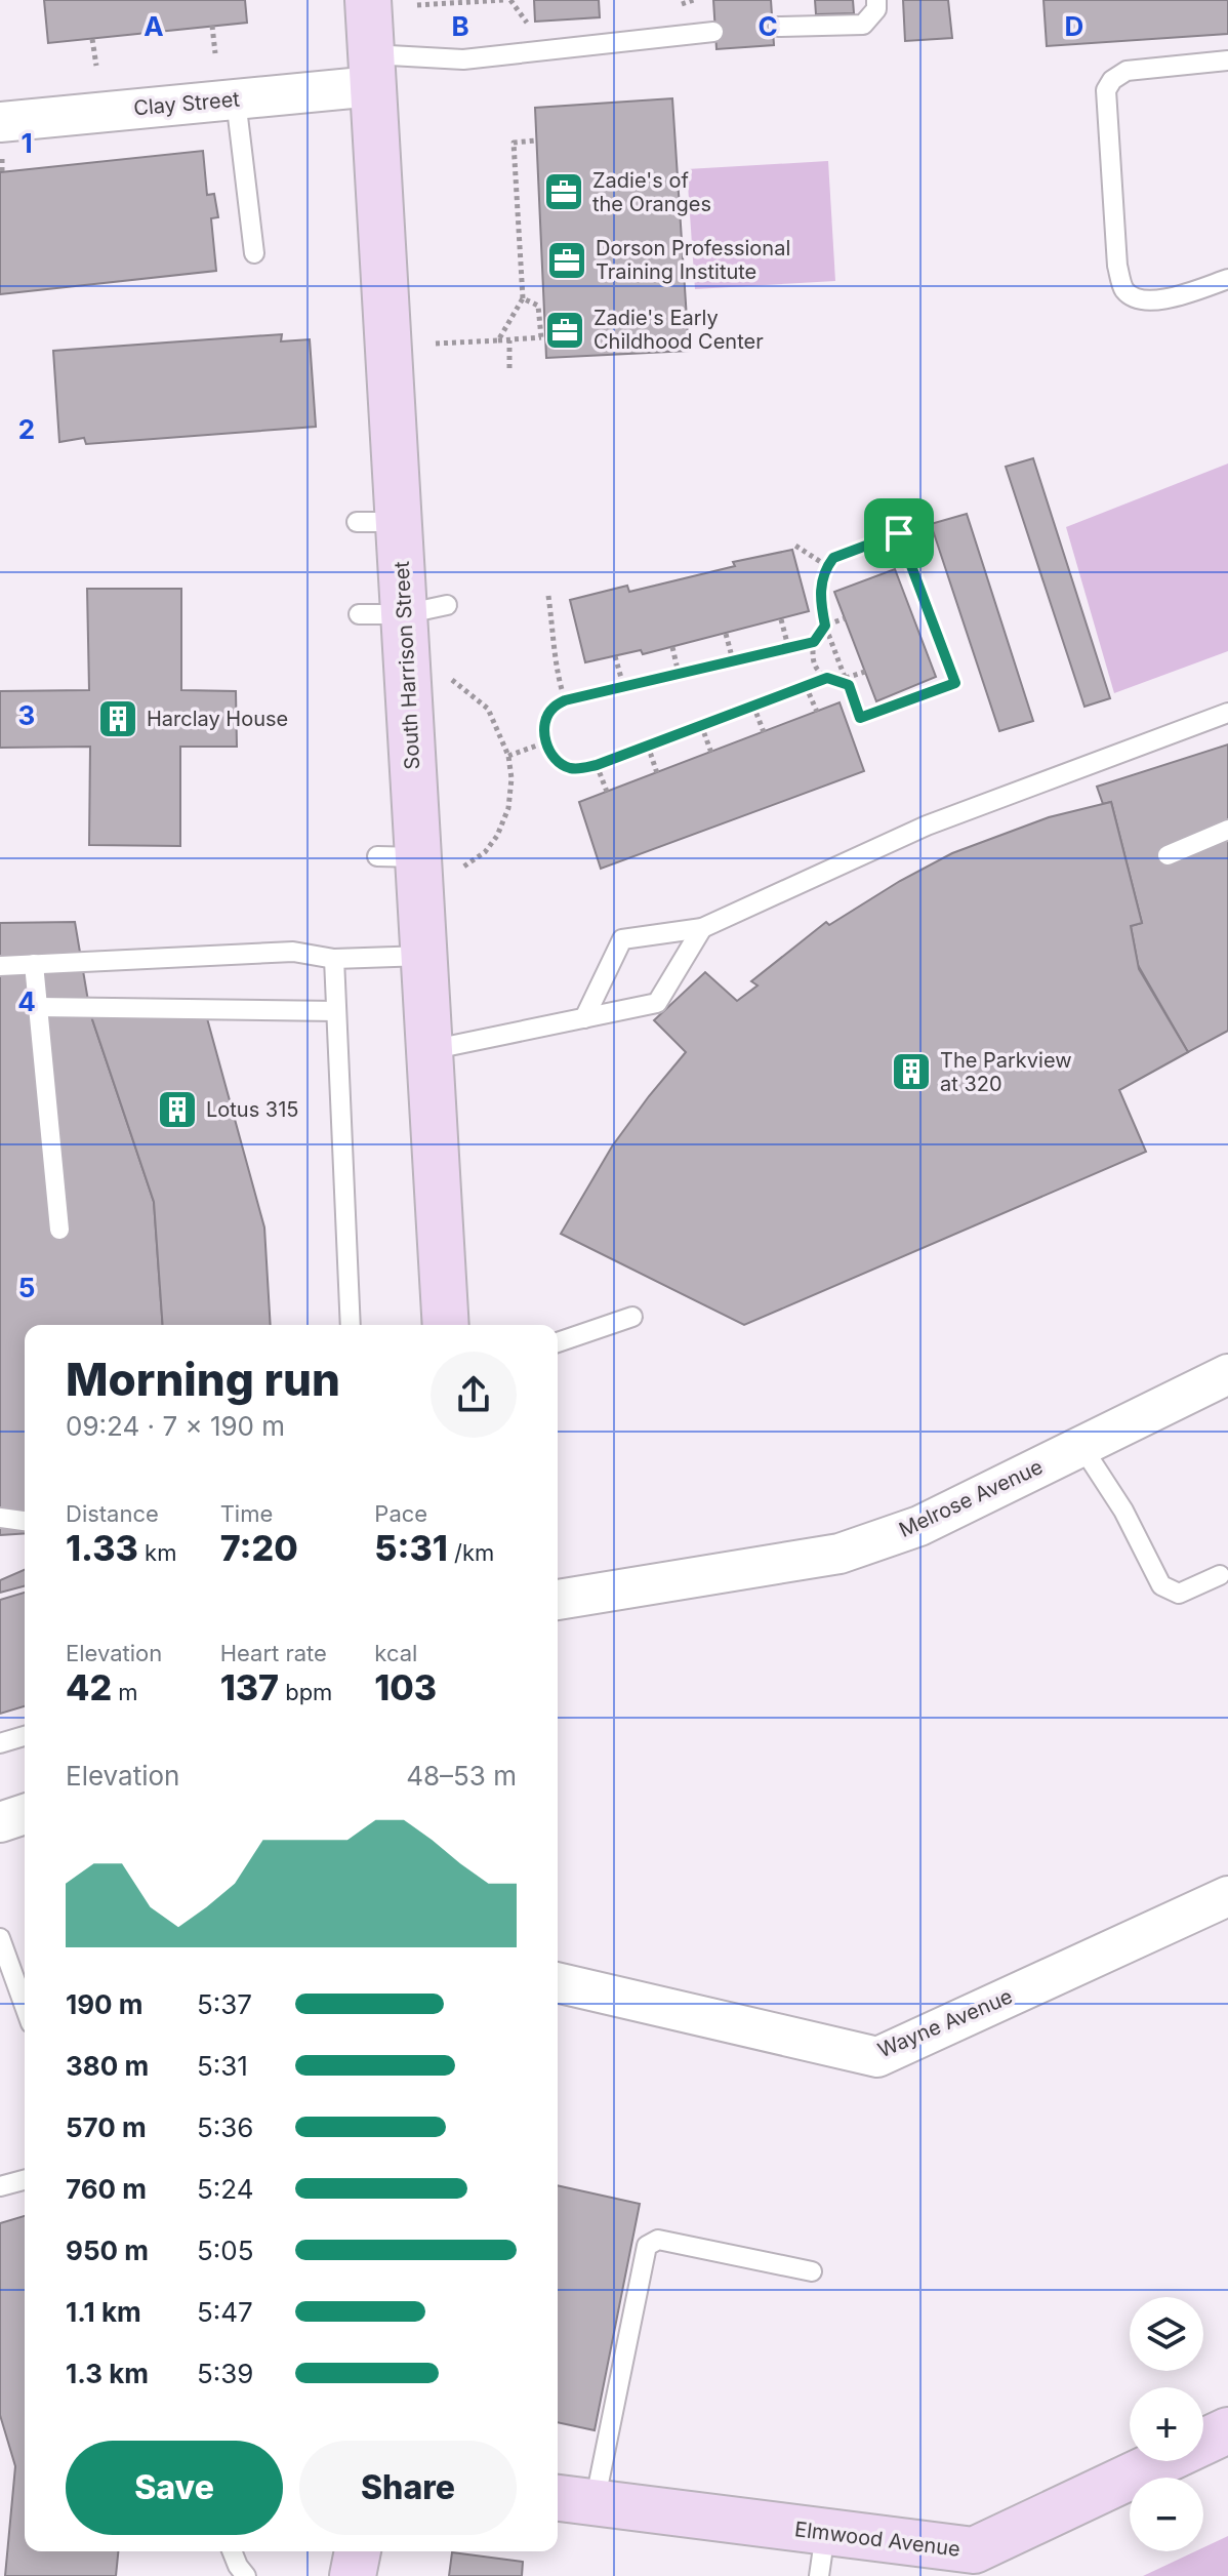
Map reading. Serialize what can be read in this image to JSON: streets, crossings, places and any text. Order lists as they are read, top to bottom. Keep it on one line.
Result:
{"streets":{"main road":["South Harrison Street","Elmwood Avenue"],"street":["Clay Street","Melrose Avenue","Wayne Avenue"]},"crossings":[["Clay Street","South Harrison Street"]],"places":{"office":["Zadie's of the Oranges","Dorson Professional Training Institute","Zadie's Early Childhood Center"],"building":["Harclay House","The Parkview at 320","Lotus 315"]},"page":{"heading":["Morning run","09:24 · 7 × 190 m"],"stats":[["Distance","1.33 km"],["Time","7:20"],["Pace","5:31 /km"],["Elevation","42 m"],["Heart rate","137 bpm"],["kcal","103"]],"chart":["Elevation","48–53 m"],"list":[{"name":"190 m","note":"5:37"},{"name":"380 m","note":"5:31"},{"name":"570 m","note":"5:36"},{"name":"760 m","note":"5:24"},{"name":"950 m","note":"5:05"},{"name":"1.1 km","note":"5:47"},{"name":"1.3 km","note":"5:39"}],"map_buttons":["+","−"],"buttons":["Save","Share"]},"grid":{"columns":["A","B","C","D"],"rows":["1","2","3","4","5"]}}
